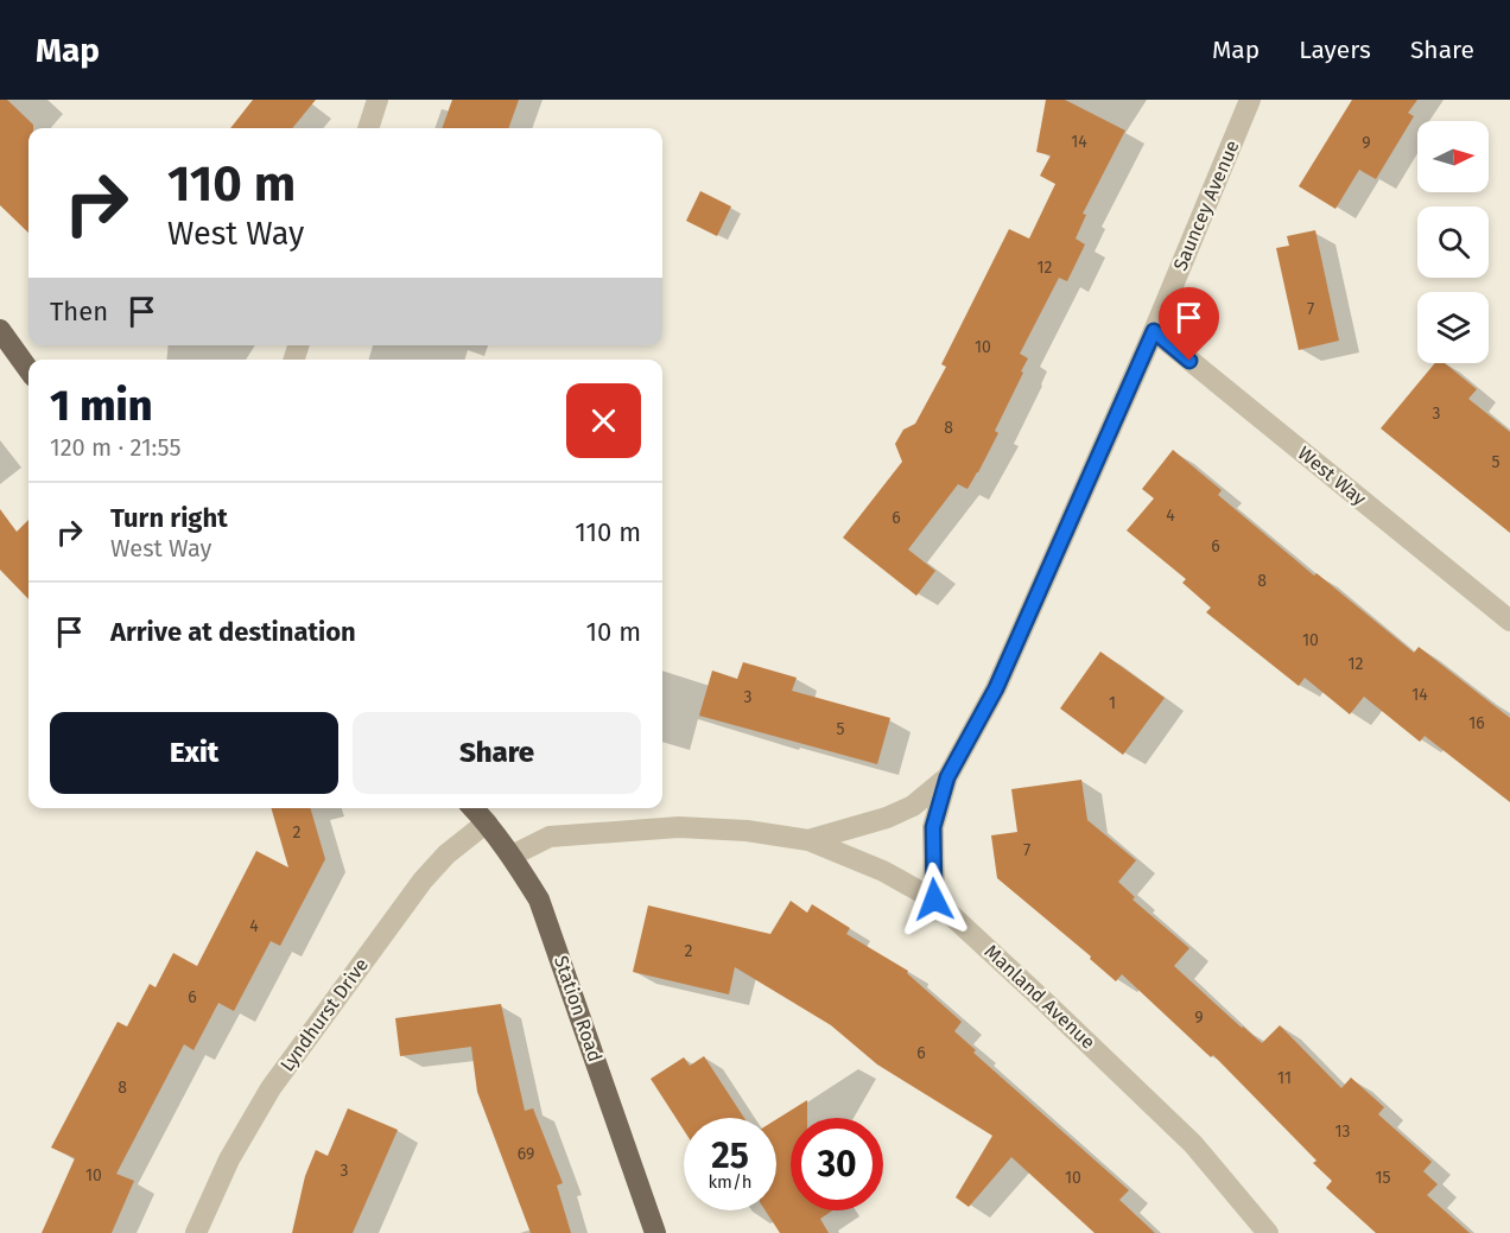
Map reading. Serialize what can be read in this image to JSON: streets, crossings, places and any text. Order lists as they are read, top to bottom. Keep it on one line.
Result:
{"streets":{"main road":["Station Road"],"street":["Sauncey Avenue","West Way","Manland Avenue","Lyndhurst Drive"]},"crossings":[["Sauncey Avenue","West Way"],["Sauncey Avenue","Manland Avenue"],["Manland Avenue","Station Road"],["Station Road","Lyndhurst Drive"]],"house_numbers":["14","9","12","7","10","3","8","5","4","6","6","8","10","12","14","3","1","16","5","2","7","4","2","6","9","6","11","8","13","69","3","10","10","15"],"north":"right","page":{"header":"Map","nav":["Map","Layers","Share"],"turn":["110 m","West Way"],"then":"Then","heading":["1 min","120 m · 21:55"],"list":[{"name":"Turn right","note":"West Way","value":"110 m"},{"name":"Arrive at destination","value":"10 m"}],"buttons":["Exit","Share"],"speed":"25 km/h","limit":"30"}}
